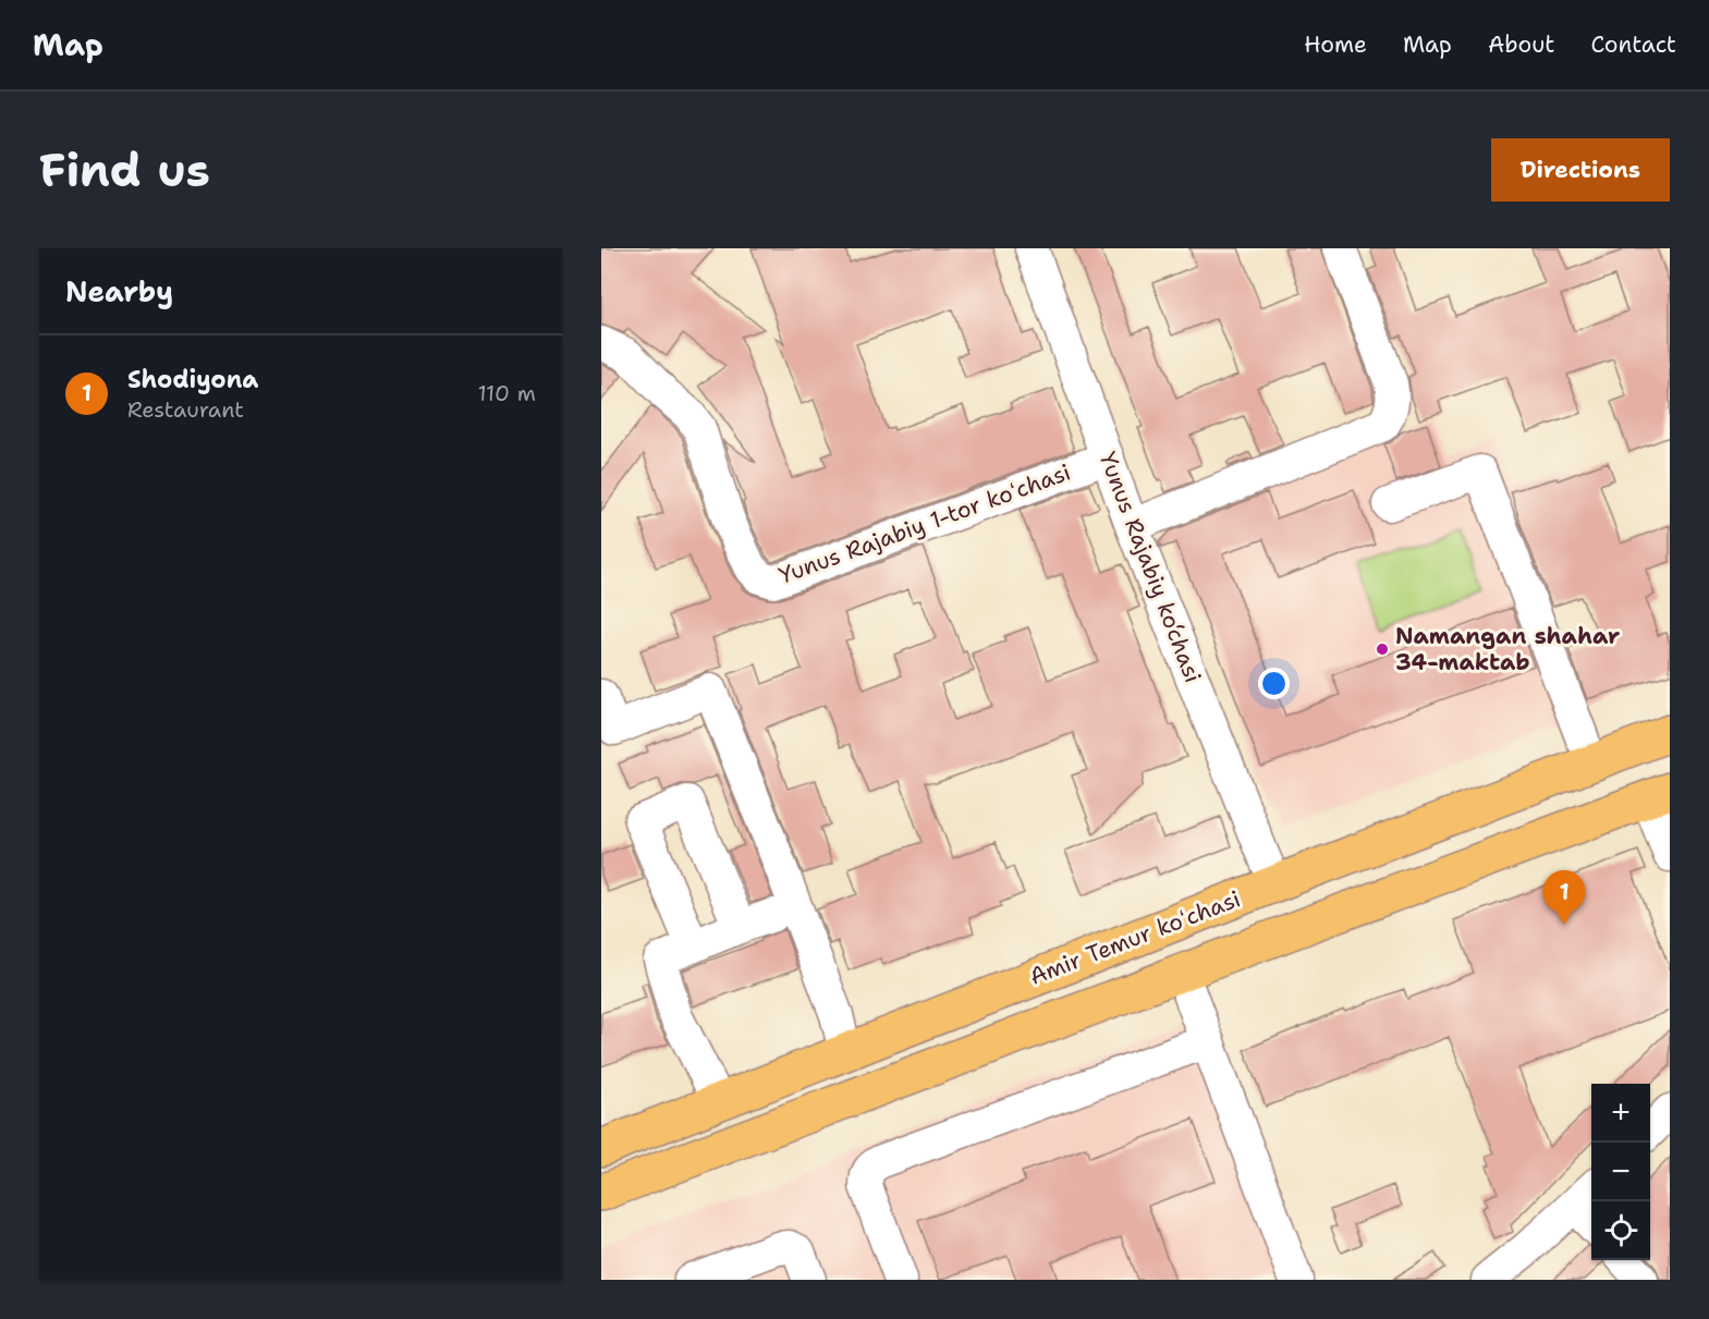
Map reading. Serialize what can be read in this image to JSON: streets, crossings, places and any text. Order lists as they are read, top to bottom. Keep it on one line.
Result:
{"streets":{"main road":["Amir Temur koʻchasi"],"street":["Yunus Rajabiy 1-tor koʻchasi","Yunus Rajabiy ko‘chasi"]},"crossings":[["Yunus Rajabiy 1-tor koʻchasi","Yunus Rajabiy ko‘chasi"],["Yunus Rajabiy ko‘chasi","Amir Temur koʻchasi"]],"places":["Namangan shahar 34-maktab"],"page":{"header":"Map","nav":["Home","Map","About","Contact"],"buttons":"Directions","title":"Find us","heading":"Nearby","list":[{"mark":"1","name":"Shodiyona","note":"Restaurant","value":"110 m"}],"pins":"1","map_buttons":["+","−"]}}
